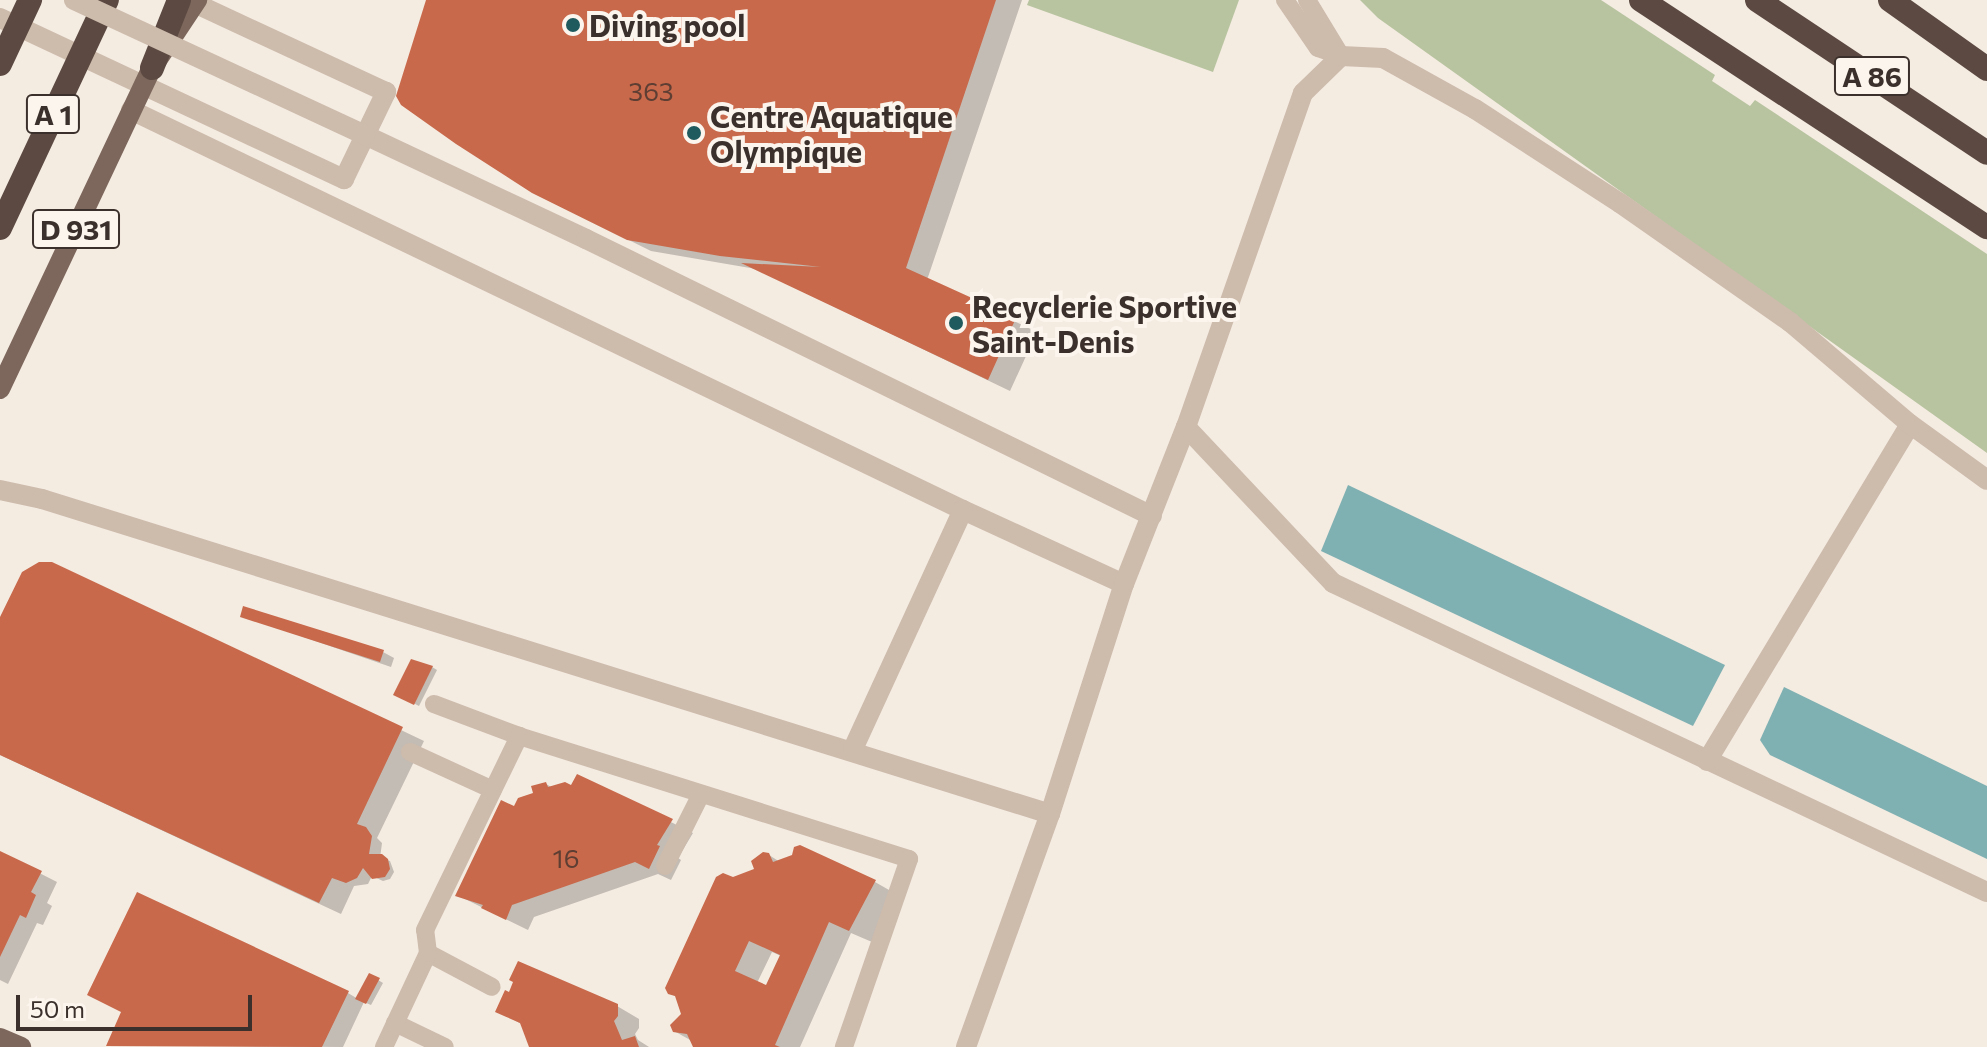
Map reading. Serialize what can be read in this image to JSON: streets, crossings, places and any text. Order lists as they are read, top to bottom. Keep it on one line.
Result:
{"streets":{"highway":["A 86","A 1"],"main road":["D 931"]},"places":["Diving pool","Centre Aquatique Olympique","Recyclerie Sportive Saint-Denis"],"house_numbers":["363","16"],"scale_bar":"50 m"}
